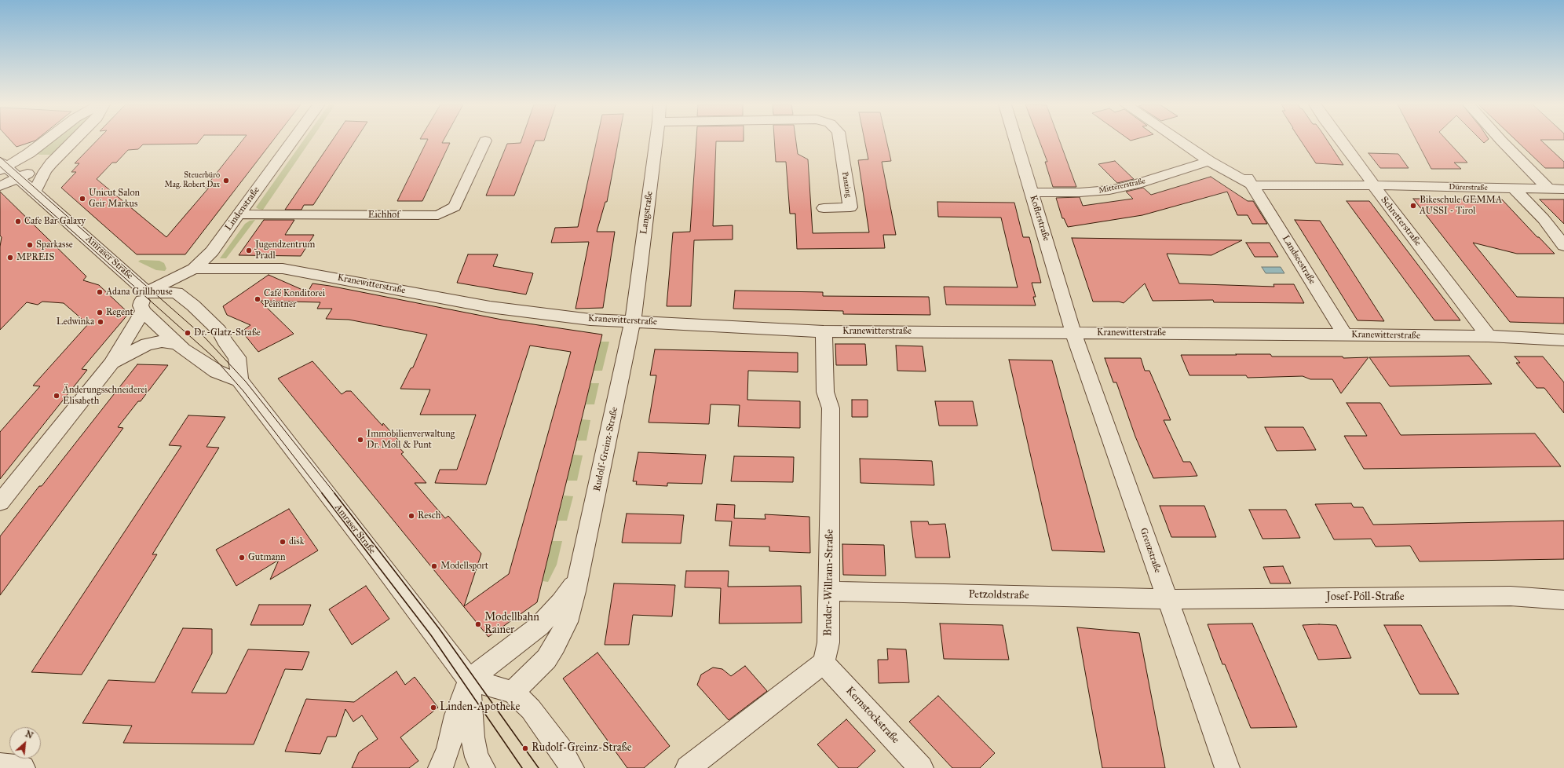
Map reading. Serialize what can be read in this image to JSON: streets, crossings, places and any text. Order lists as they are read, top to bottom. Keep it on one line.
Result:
{"streets":{"street":["Panzing","Mittererstraße","Dürerstraße","Lindenstraße","Langstraße","Eichhof","Koflerstraße","Schretterstraße","Amraser Straße","Landseestraße","Kranewitterstraße","Rudolf-Greinz-Straße","Grenzstraße","Bruder-Willram-Straße","Petzoldstraße","Josef-Pöll-Straße","Kernstockstraße"]},"crossings":[["Mittererstraße","Koflerstraße"],["Dürerstraße","Schretterstraße"],["Lindenstraße","Eichhof"],["Lindenstraße","Amraser Straße"],["Lindenstraße","Kranewitterstraße"],["Langstraße","Kranewitterstraße"],["Langstraße","Rudolf-Greinz-Straße"],["Koflerstraße","Kranewitterstraße"],["Koflerstraße","Grenzstraße"],["Schretterstraße","Kranewitterstraße"],["Amraser Straße","Rudolf-Greinz-Straße"],["Landseestraße","Kranewitterstraße"],["Kranewitterstraße","Rudolf-Greinz-Straße"],["Kranewitterstraße","Grenzstraße"],["Kranewitterstraße","Bruder-Willram-Straße"],["Grenzstraße","Petzoldstraße"],["Grenzstraße","Josef-Pöll-Straße"],["Bruder-Willram-Straße","Petzoldstraße"],["Bruder-Willram-Straße","Kernstockstraße"],["Petzoldstraße","Josef-Pöll-Straße"]],"places":["Steuerbüro Mag. Robert Dax","Unicut Salon Geir Markus","Bikeschule GEMMA AUSSI - Tirol","Cafe Bar Galaxy","Sparkasse","Jugendzentrum Pradl","MPREIS","Adana Grillhouse","Café Konditorei Peintner","Regent","Ledwinka","Dr.-Glatz-Straße","Änderungsschneiderei Elisabeth","Immobilienverwaltung Dr. Moll & Punt","Resch","disk","Gutmann","Modellsport","Modellbahn Rainer","Linden-Apotheke","Rudolf-Greinz-Straße"],"north":"top right"}
